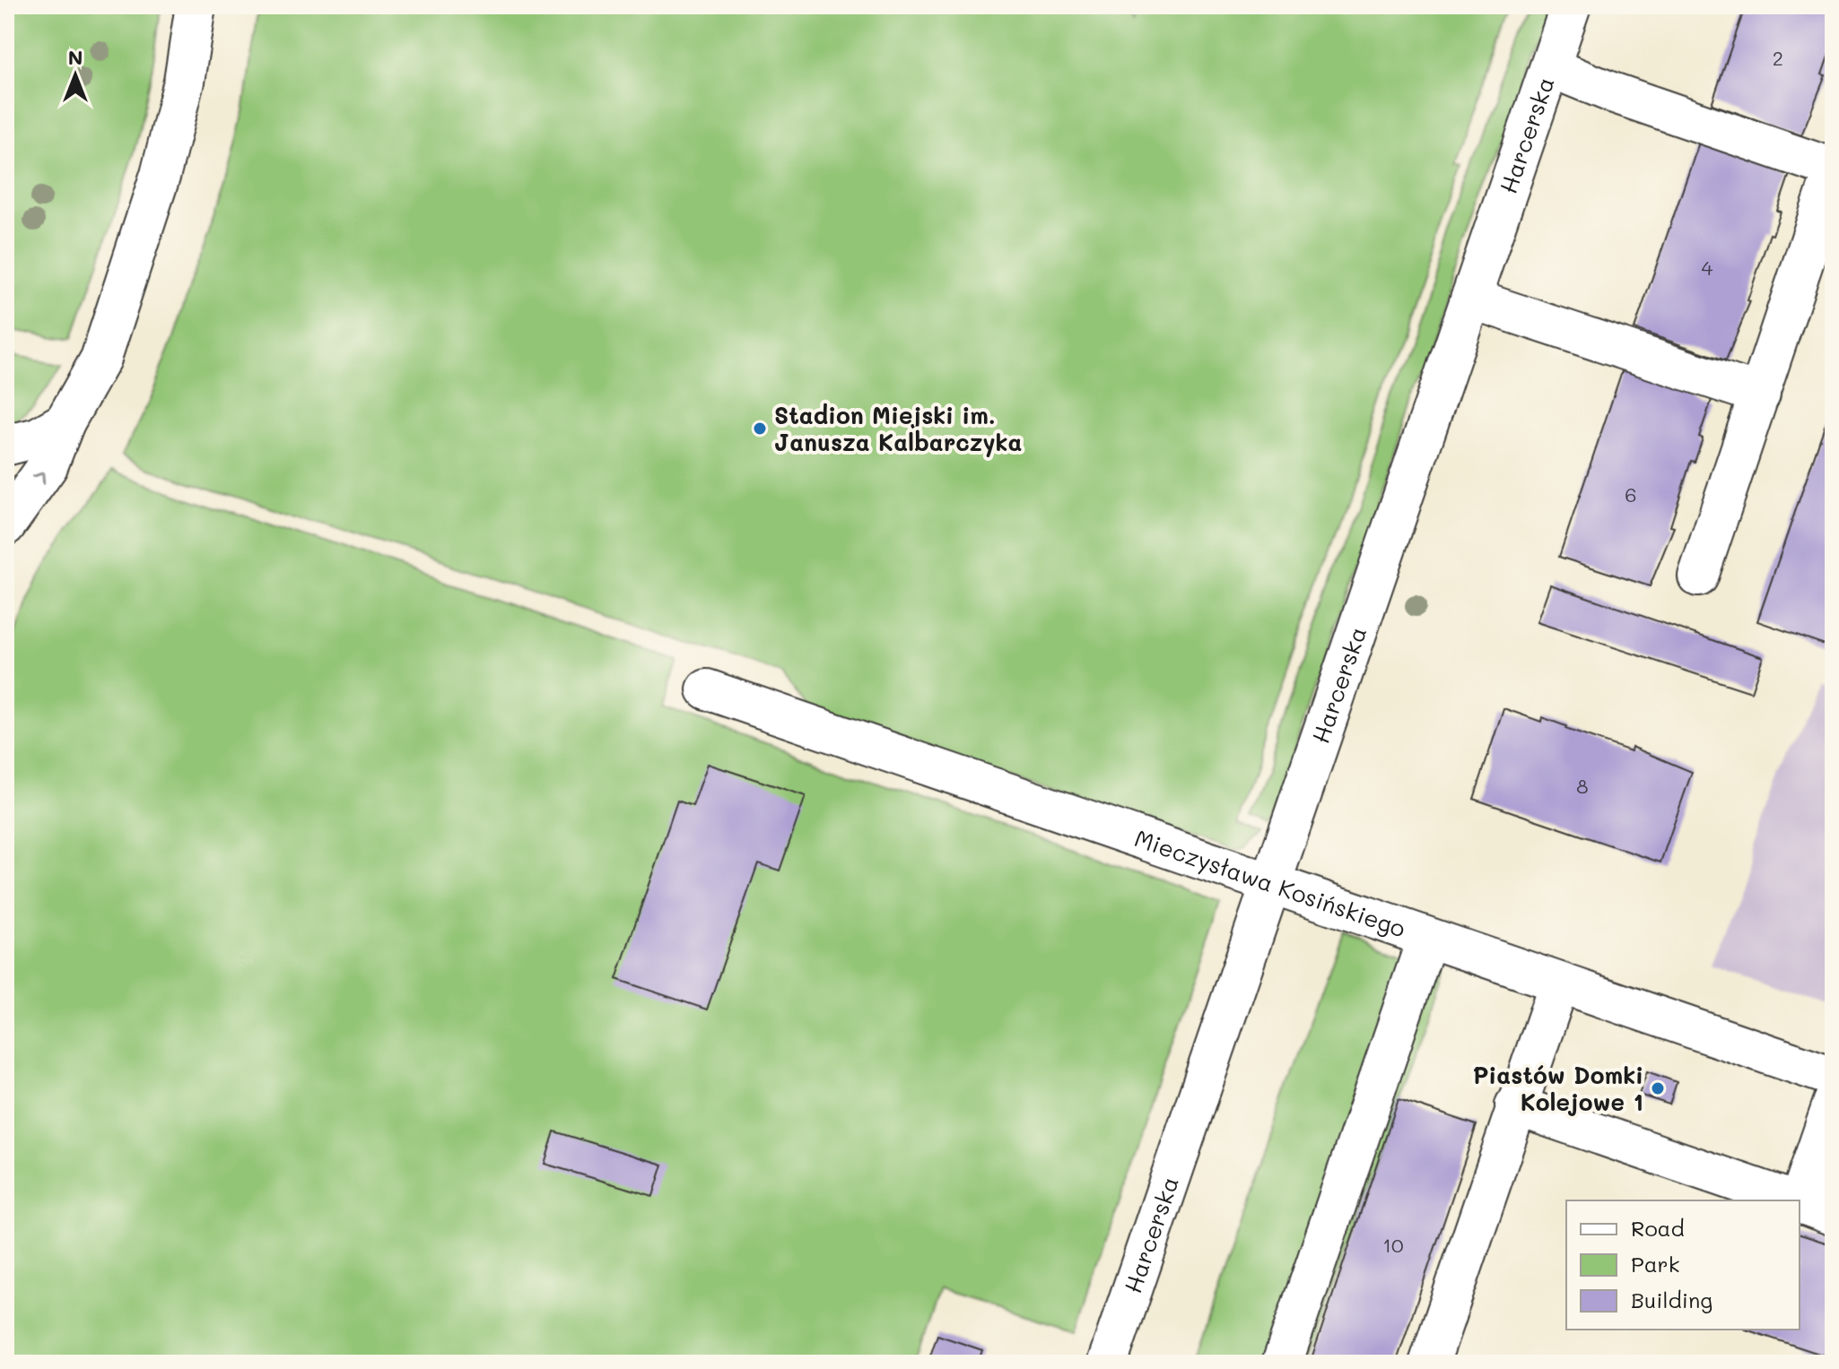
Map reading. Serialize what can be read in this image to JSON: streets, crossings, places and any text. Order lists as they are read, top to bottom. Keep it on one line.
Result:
{"streets":{"street":["Harcerska","Mieczysława Kosińskiego"]},"crossings":[["Harcerska","Mieczysława Kosińskiego"]],"places":["Stadion Miejski im. Janusza Kalbarczyka","Piastów Domki Kolejowe 1"],"house_numbers":["2","4","6","8","10"],"legend":["Road","Park","Building"],"north":"top"}
